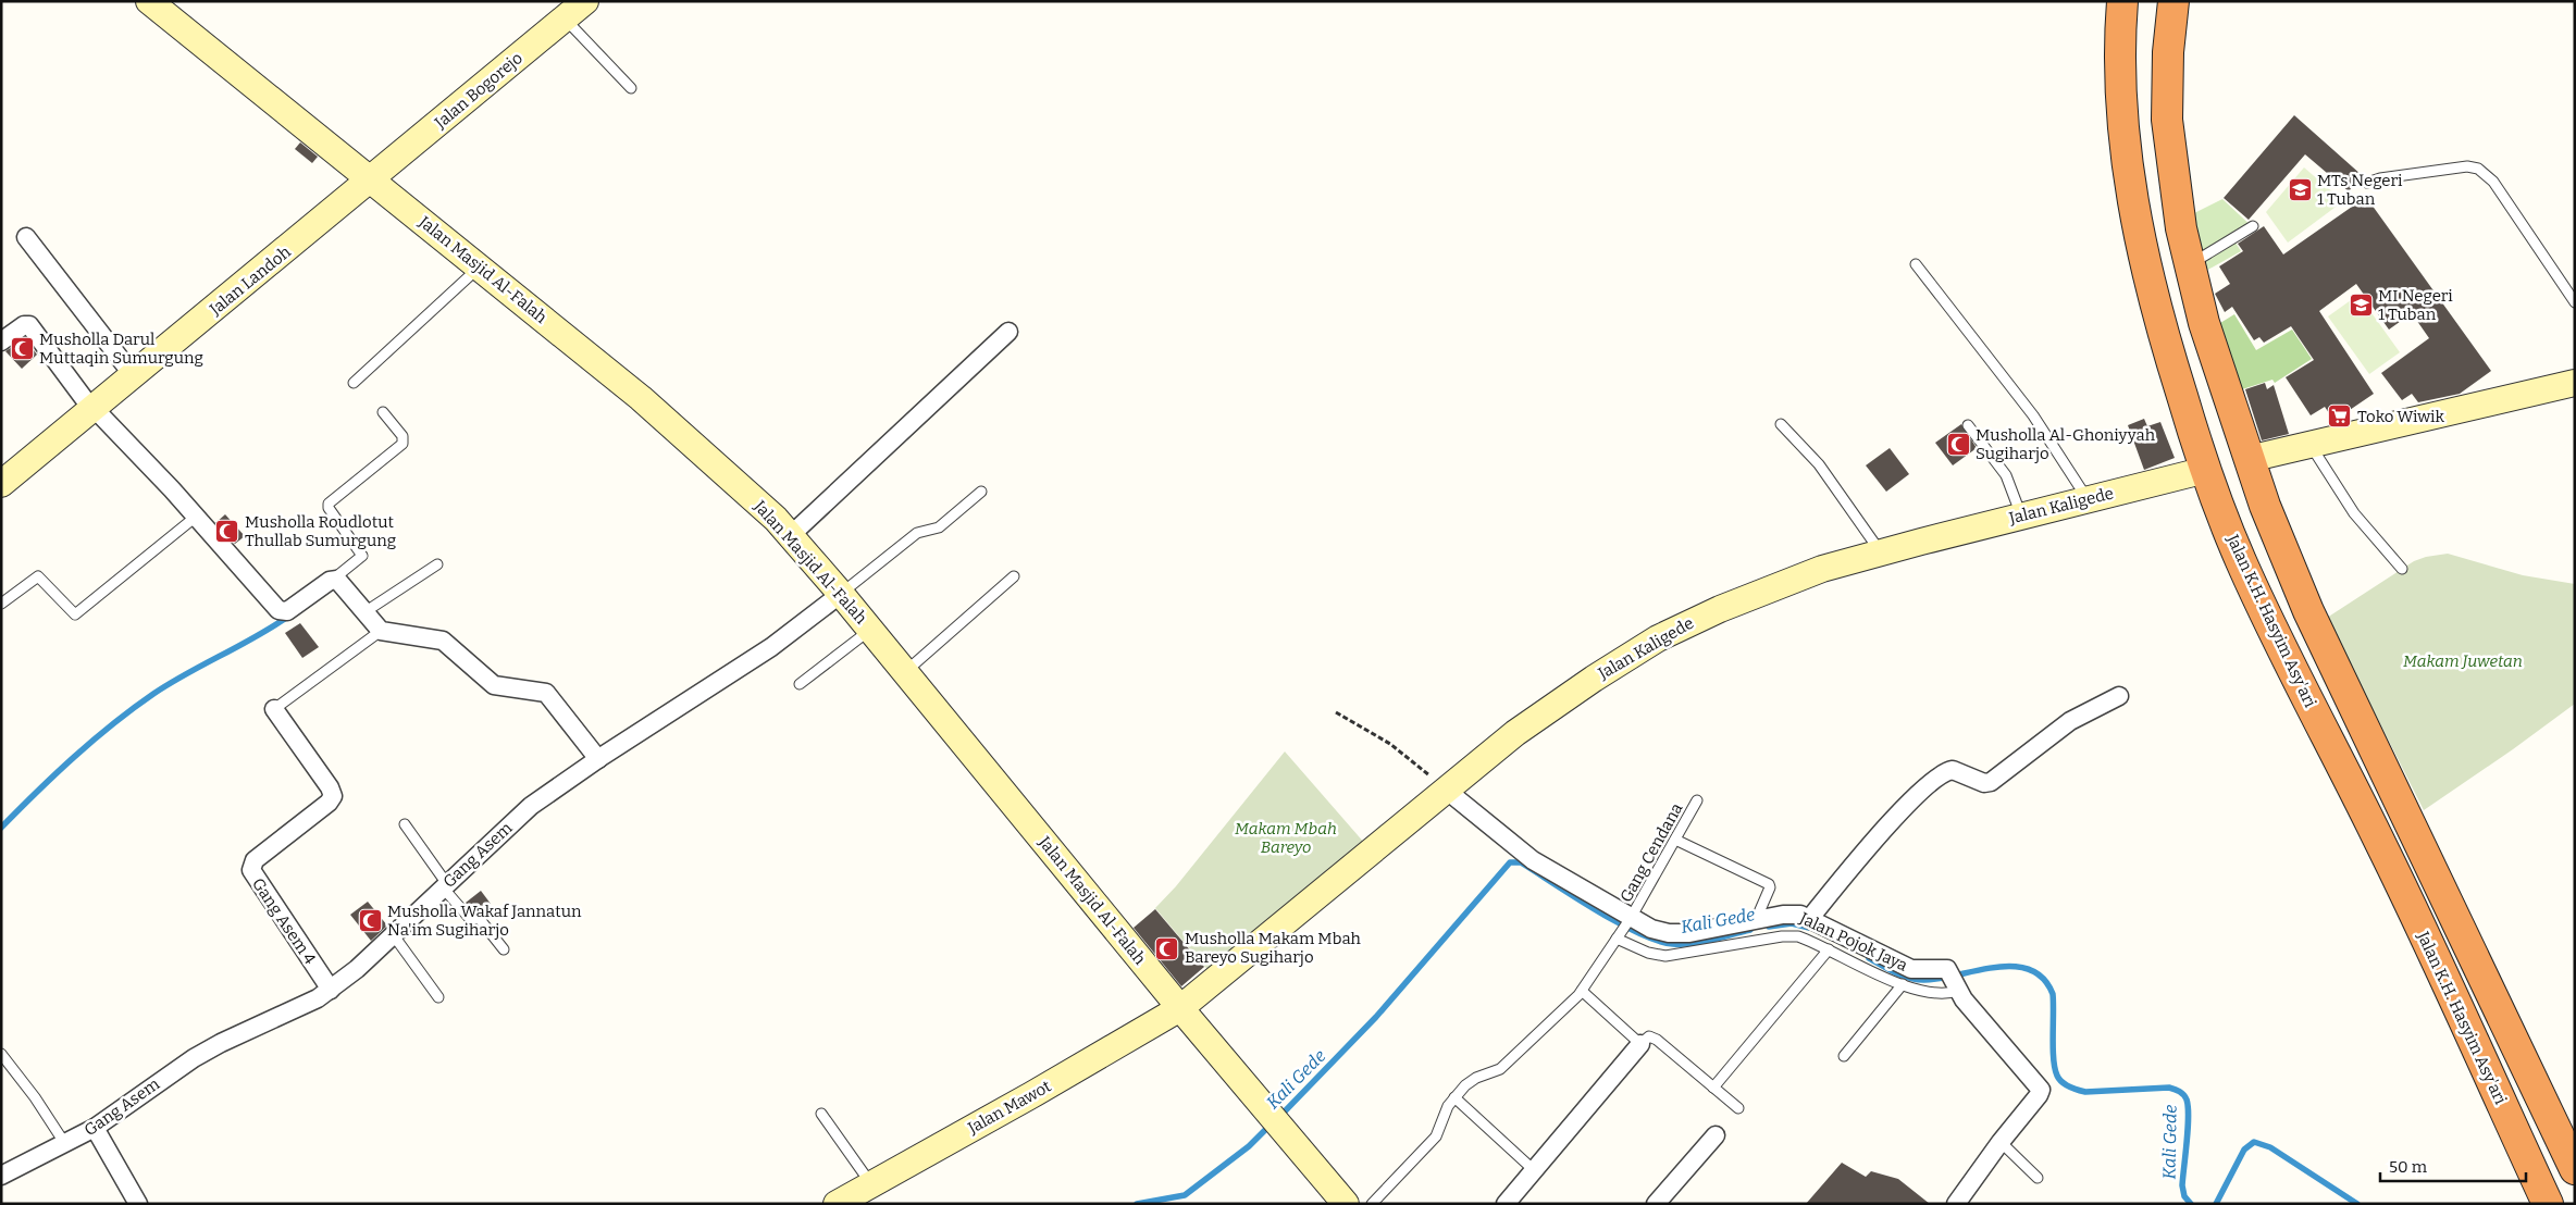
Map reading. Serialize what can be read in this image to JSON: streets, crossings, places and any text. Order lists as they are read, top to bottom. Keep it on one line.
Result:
{"streets":{"highway":["Jalan K.H. Hasyim Asy'ari"],"street":["Jalan Bogorejo","Jalan Masjid Al-Falah","Jalan Landoh","Jalan Kaligede","Gang Asem","Gang Asem 4","Jalan Pojok Jaya","Jalan Mawot"],"lane":["Gang Cendana"]},"crossings":[["Jalan Bogorejo","Jalan Masjid Al-Falah"],["Jalan Bogorejo","Jalan Landoh"],["Jalan Masjid Al-Falah","Jalan Landoh"],["Jalan Masjid Al-Falah","Jalan Kaligede"],["Jalan Masjid Al-Falah","Gang Asem"],["Jalan Masjid Al-Falah","Jalan Mawot"],["Jalan Kaligede","Jalan K.H. Hasyim Asy'ari"],["Jalan Kaligede","Jalan Pojok Jaya"],["Jalan Kaligede","Jalan Mawot"],["Gang Cendana","Jalan Pojok Jaya"],["Gang Asem","Gang Asem 4"]],"water":["Kali Gede"],"parks":["Makam Juwetan","Makam Mbah Bareyo"],"places":{"school or university":["MTs Negeri 1 Tuban","MI Negeri 1 Tuban"],"mosque":["Musholla Darul Muttaqin Sumurgung","Musholla Al-Ghoniyyah Sugiharjo","Musholla Roudlotut Thullab Sumurgung","Musholla Wakaf Jannatun Na'im Sugiharjo","Musholla Makam Mbah Bareyo Sugiharjo"],"supermarket":["Toko Wiwik"]},"scale_bar":"50 m"}
